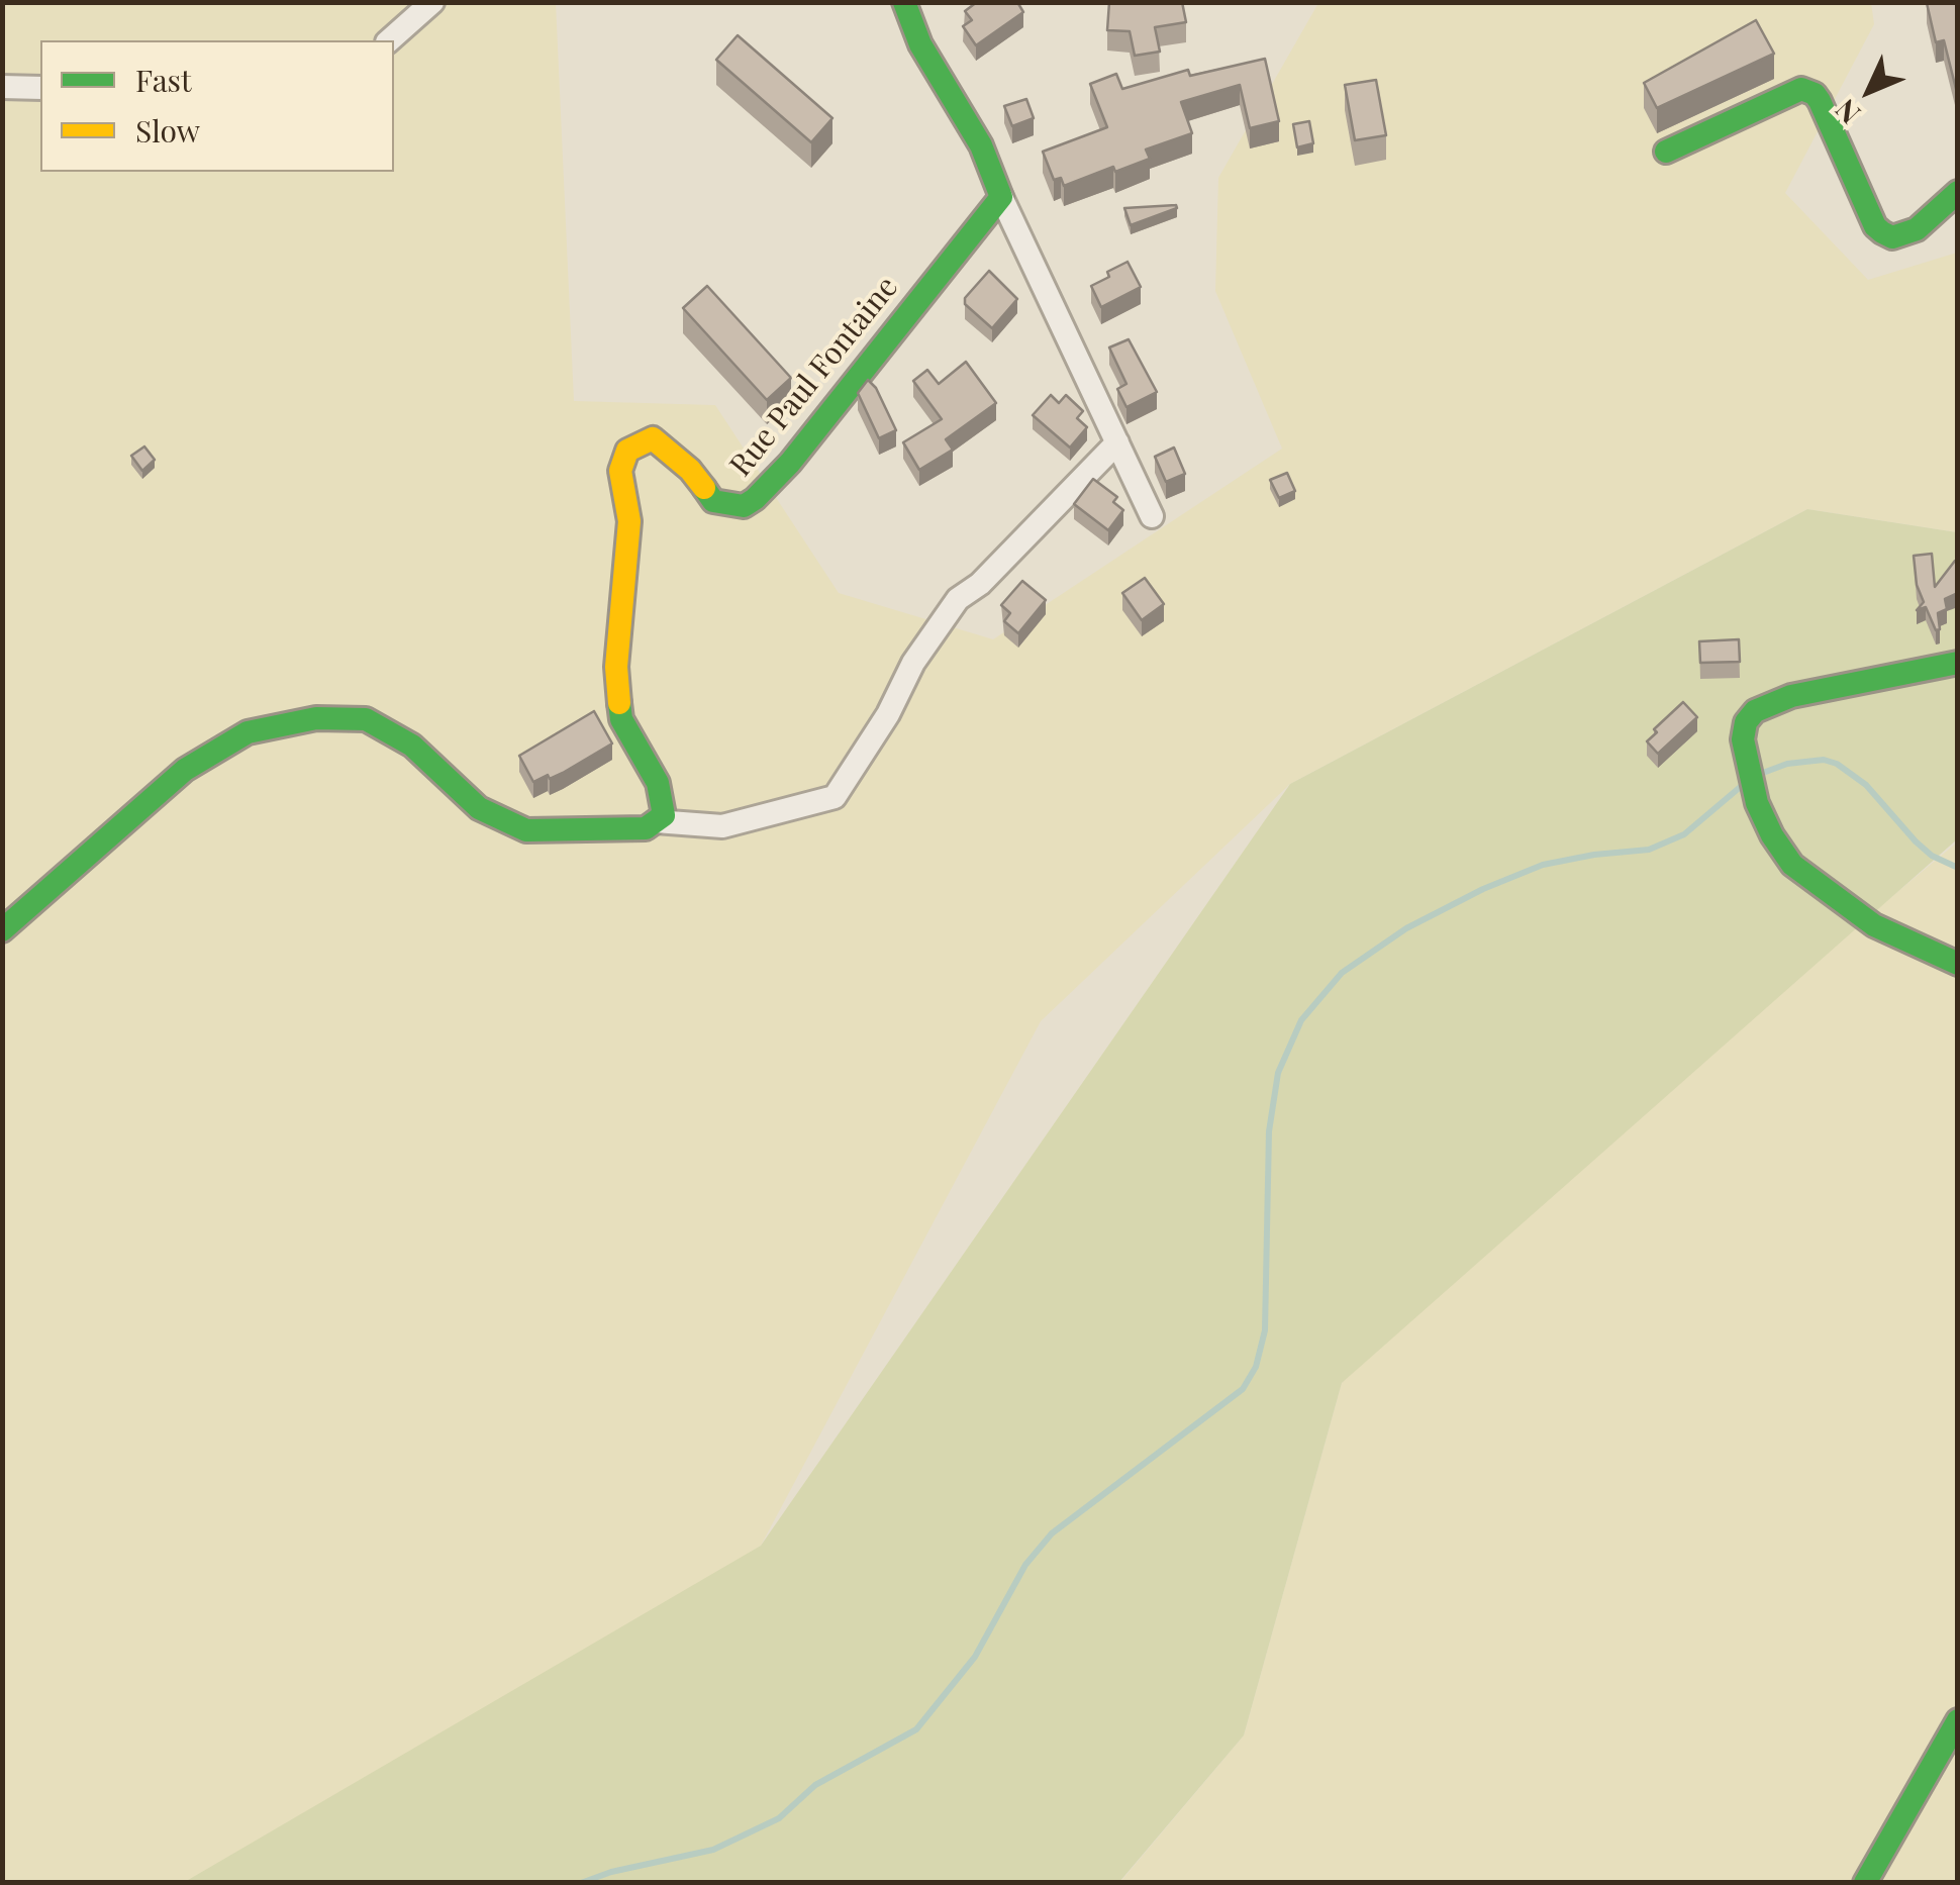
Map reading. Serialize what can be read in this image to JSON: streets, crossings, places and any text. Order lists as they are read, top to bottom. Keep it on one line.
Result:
{"streets":{"street":["Rue Paul Fontaine"]},"legend":["Fast","Slow"],"north":"bottom left"}
